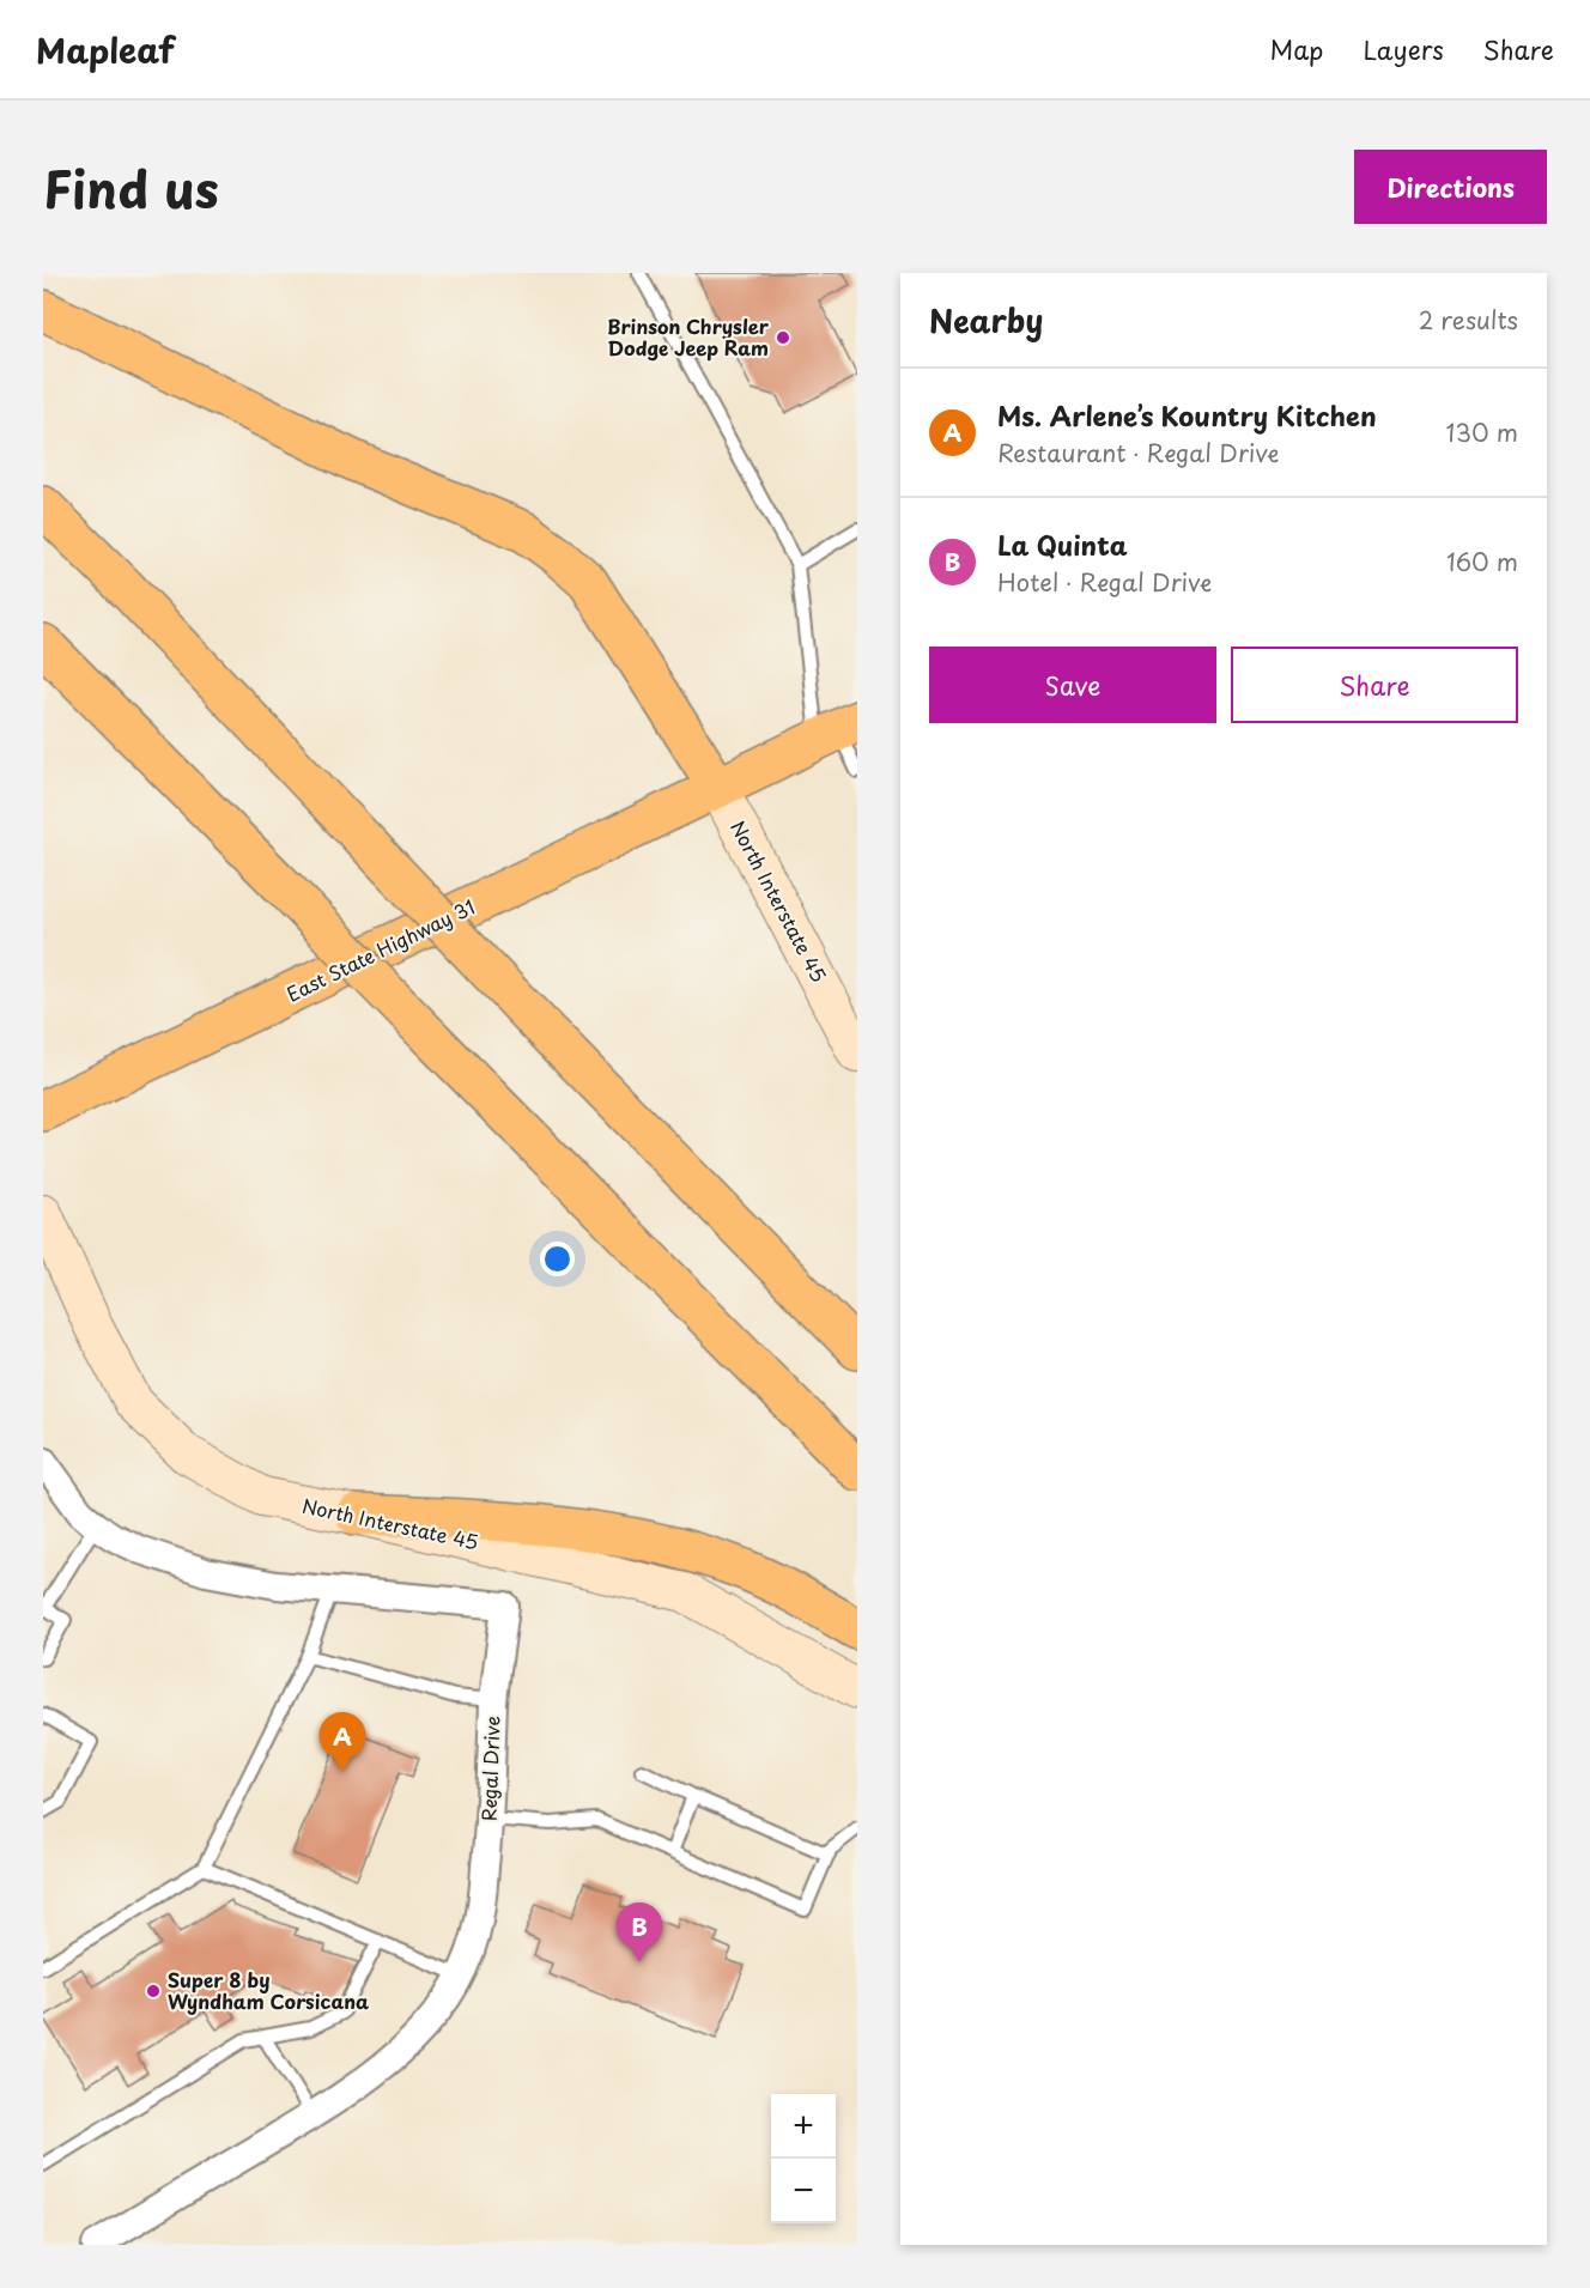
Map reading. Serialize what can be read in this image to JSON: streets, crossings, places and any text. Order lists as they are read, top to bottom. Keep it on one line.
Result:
{"streets":{"main road":["North Interstate 45","East State Highway 31"],"street":["Regal Drive"]},"crossings":[["North Interstate 45","East State Highway 31"]],"places":["Brinson Chrysler Dodge Jeep Ram","Super 8 by Wyndham Corsicana"],"page":{"header":"Mapleaf","nav":["Map","Layers","Share"],"title":"Find us","buttons":["Directions",["Save","Share"]],"heading":["Nearby","2 results"],"list":[{"mark":"A","name":"Ms. Arlene’s Kountry Kitchen","note":"Restaurant · Regal Drive","value":"130 m"},{"mark":"B","name":"La Quinta","note":"Hotel · Regal Drive","value":"160 m"}],"pins":["A","B"],"map_buttons":["+","−"]}}
